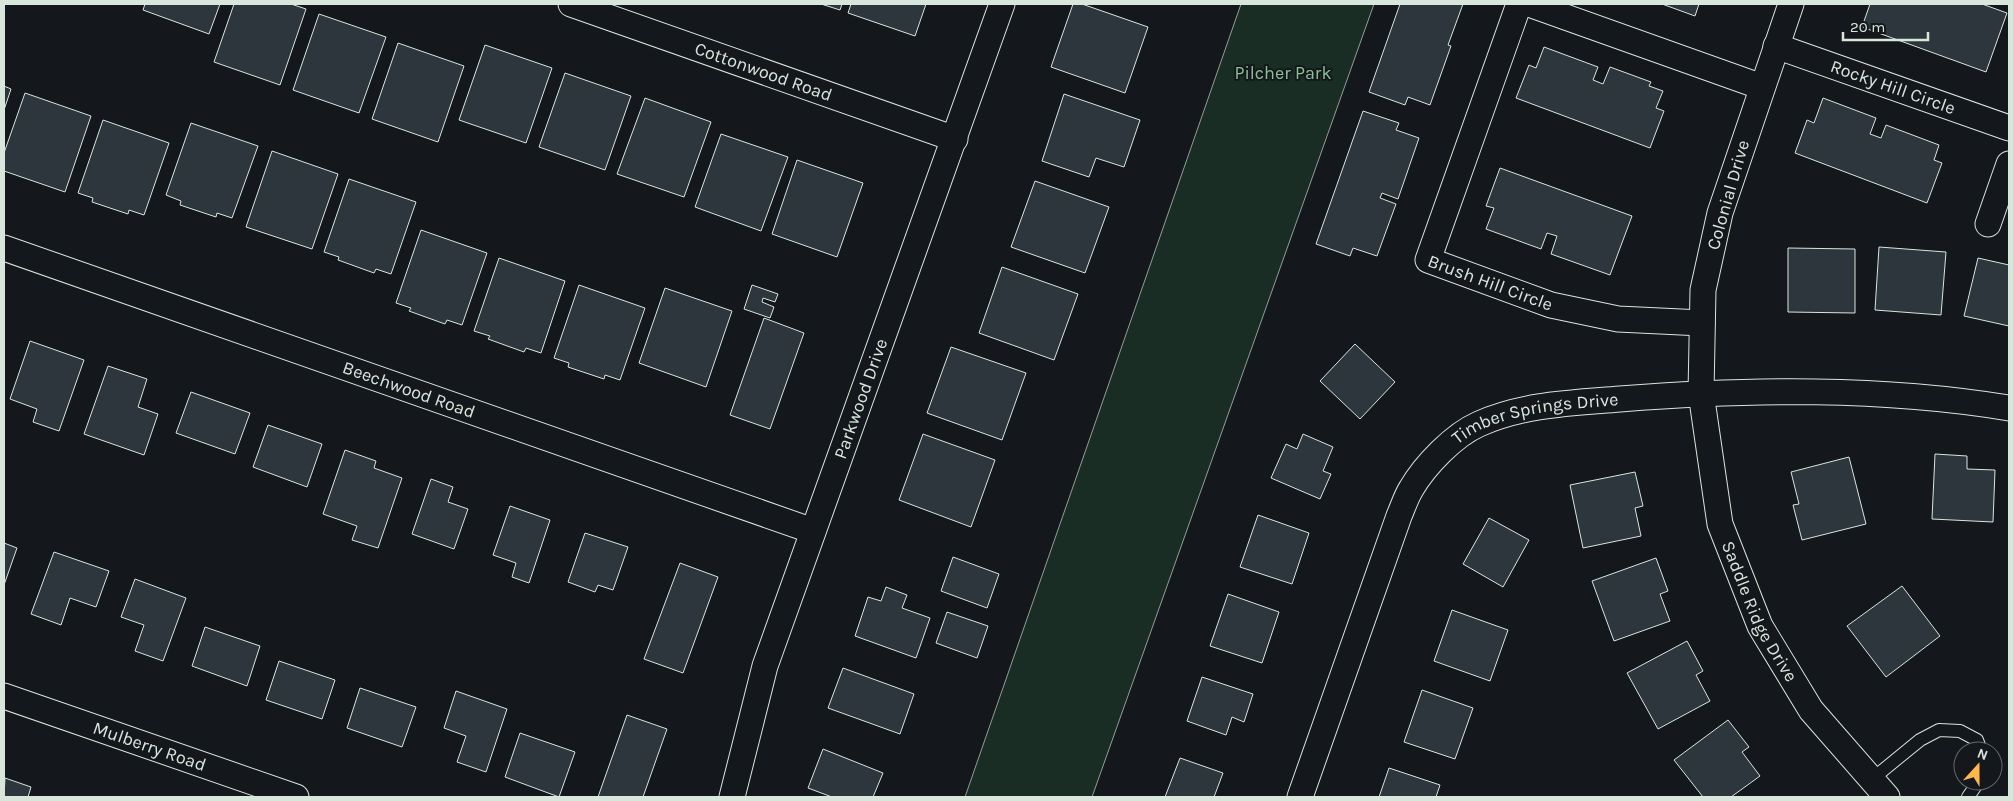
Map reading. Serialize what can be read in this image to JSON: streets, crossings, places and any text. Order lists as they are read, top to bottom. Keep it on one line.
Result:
{"streets":{"street":["Cottonwood Road","Rocky Hill Circle","Colonial Drive","Brush Hill Circle","Beechwood Road","Parkwood Drive","Timber Springs Drive","Saddle Ridge Drive","Mulberry Road"]},"crossings":[["Cottonwood Road","Parkwood Drive"],["Rocky Hill Circle","Colonial Drive"],["Colonial Drive","Brush Hill Circle"],["Colonial Drive","Timber Springs Drive"],["Colonial Drive","Saddle Ridge Drive"],["Beechwood Road","Parkwood Drive"],["Timber Springs Drive","Saddle Ridge Drive"]],"parks":["Pilcher Park"],"scale_bar":"20 m","north":"top"}
